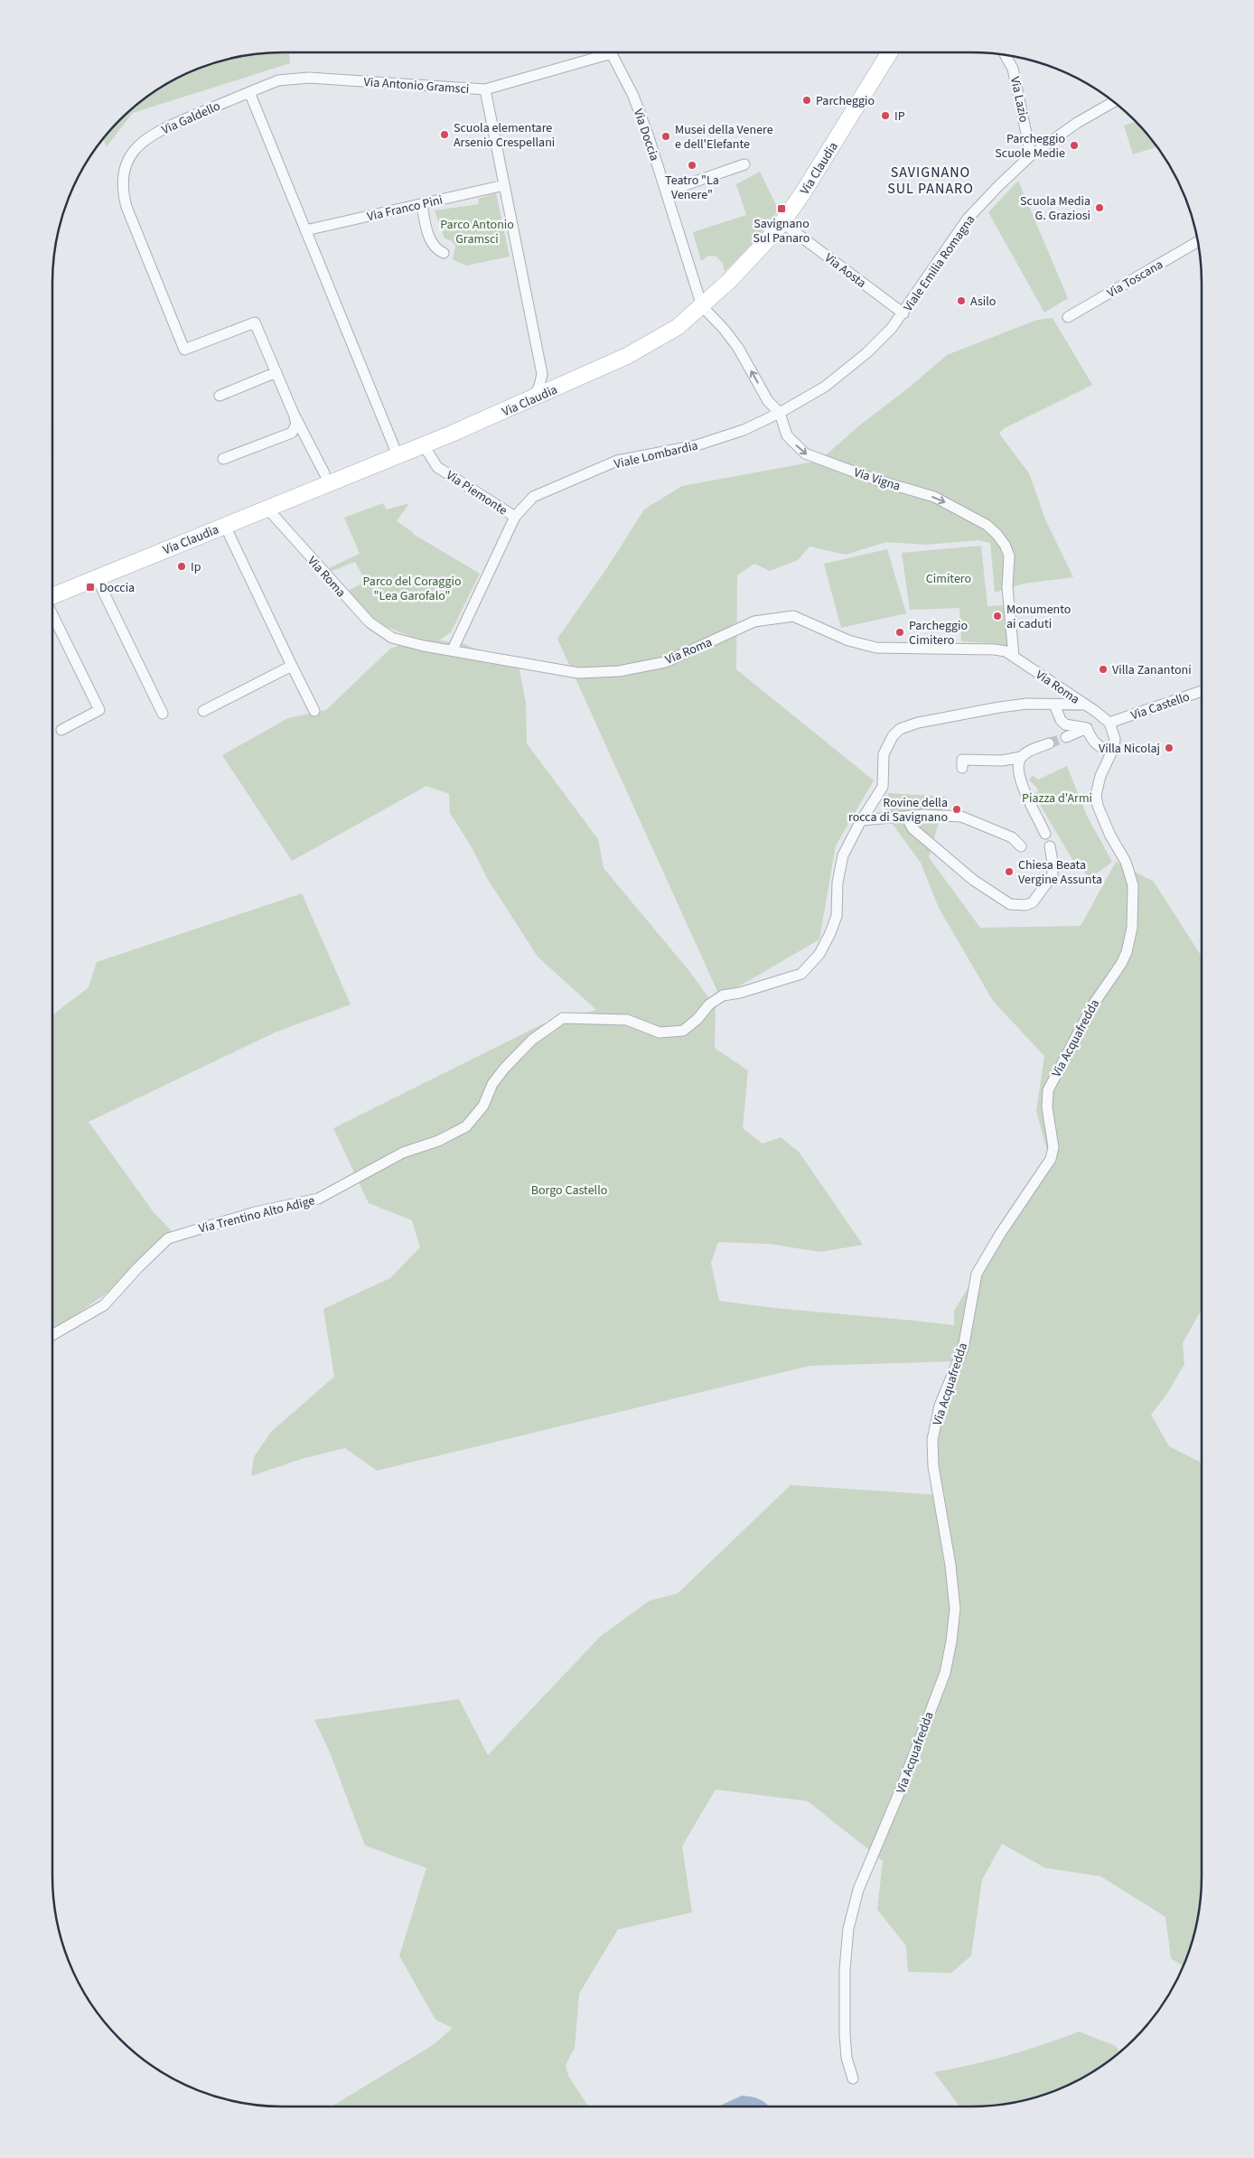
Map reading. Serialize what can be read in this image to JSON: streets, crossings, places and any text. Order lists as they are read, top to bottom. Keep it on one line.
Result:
{"streets":{"main road":["Via Claudia"],"street":["Via Antonio Gramsci","Via Lazio","Via Galdello","Via Doccia","Via Franco Pini","Viale Emilia Romagna","Via Aosta","Via Toscana","Viale Lombardia","Via Vigna","Via Piemonte","Via Roma","Via Castello","Via Acquafredda","Via Trentino Alto Adige"]},"crossings":[["Via Antonio Gramsci","Via Galdello"],["Via Antonio Gramsci","Via Franco Pini"],["Via Lazio","Viale Emilia Romagna"],["Via Doccia","Via Claudia"],["Via Doccia","Via Vigna"],["Via Claudia","Via Vigna"],["Via Claudia","Via Piemonte"],["Via Claudia","Via Roma"],["Viale Emilia Romagna","Via Aosta"],["Viale Emilia Romagna","Viale Lombardia"],["Viale Emilia Romagna","Via Vigna"],["Viale Lombardia","Via Vigna"],["Viale Lombardia","Via Piemonte"],["Viale Lombardia","Via Roma"],["Via Vigna","Via Roma"],["Via Roma","Via Castello"],["Via Roma","Via Trentino Alto Adige"]],"districts":["SAVIGNANO SUL PANARO"],"parks":["Parco Antonio Gramsci","Cimitero","Parco del Coraggio \"Lea Garofalo\"","Piazza d'Armi","Borgo Castello"],"places":{"other":["Parcheggio","IP","Scuola elementare Arsenio Crespellani","Musei della Venere e dell'Elefante","Parcheggio Scuole Medie","Teatro \"La Venere\"","Scuola Media G. Graziosi","Asilo","Ip","Monumento ai caduti","Parcheggio Cimitero","Villa Zanantoni","Villa Nicolaj","Rovine della rocca di Savignano","Chiesa Beata Vergine Assunta"],"transit":["Savignano Sul Panaro","Doccia"]}}
